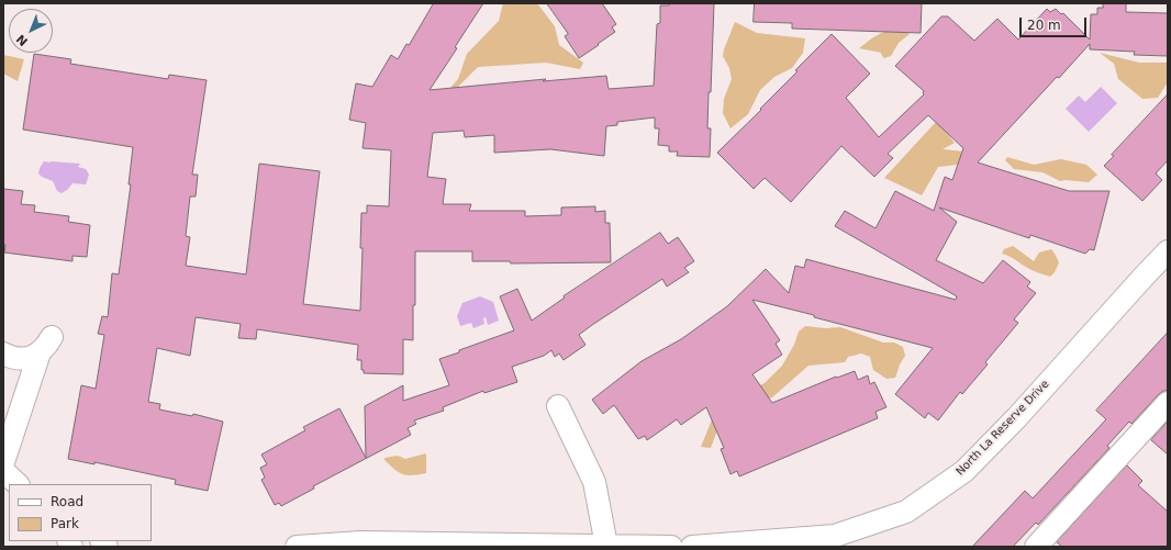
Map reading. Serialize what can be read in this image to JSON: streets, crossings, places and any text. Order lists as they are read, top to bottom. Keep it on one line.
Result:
{"streets":{"street":["North La Reserve Drive"]},"legend":["Road","Park"],"scale_bar":"20 m","north":"bottom left"}
